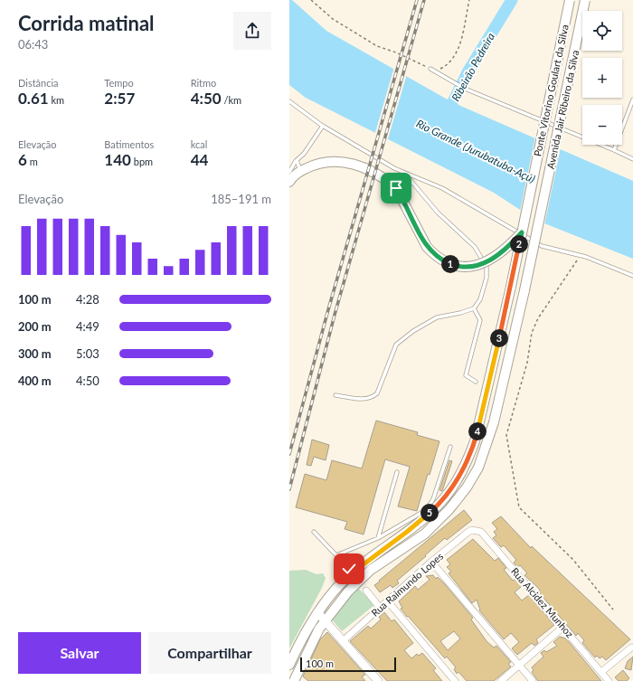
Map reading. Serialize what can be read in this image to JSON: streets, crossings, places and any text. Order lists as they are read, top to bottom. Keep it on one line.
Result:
{"streets":{"main road":["Ponte Vitorino Goulart da Silva","Avenida Jair Ribeiro da Silva"],"street":["Rua Raimundo Lopes","Rua Alcidez Munhoz"]},"crossings":[["Rua Raimundo Lopes","Rua Alcidez Munhoz"]],"water":["Ribeirão Pedreira","Rio Grande (Jurubatuba-Açú)"],"scale_bar":"100 m","page":{"heading":["Corrida matinal","06:43"],"map_buttons":["+","−"],"stats":[["Distância","0.61 km"],["Tempo","2:57"],["Ritmo","4:50 /km"],["Elevação","6 m"],["Batimentos","140 bpm"],["kcal","44"]],"chart":["Elevação","185–191 m"],"pins":["2","1","3","4","5"],"list":[{"name":"100 m","note":"4:28"},{"name":"200 m","note":"4:49"},{"name":"300 m","note":"5:03"},{"name":"400 m","note":"4:50"}],"buttons":["Salvar","Compartilhar"],"scale":"100 m"}}
